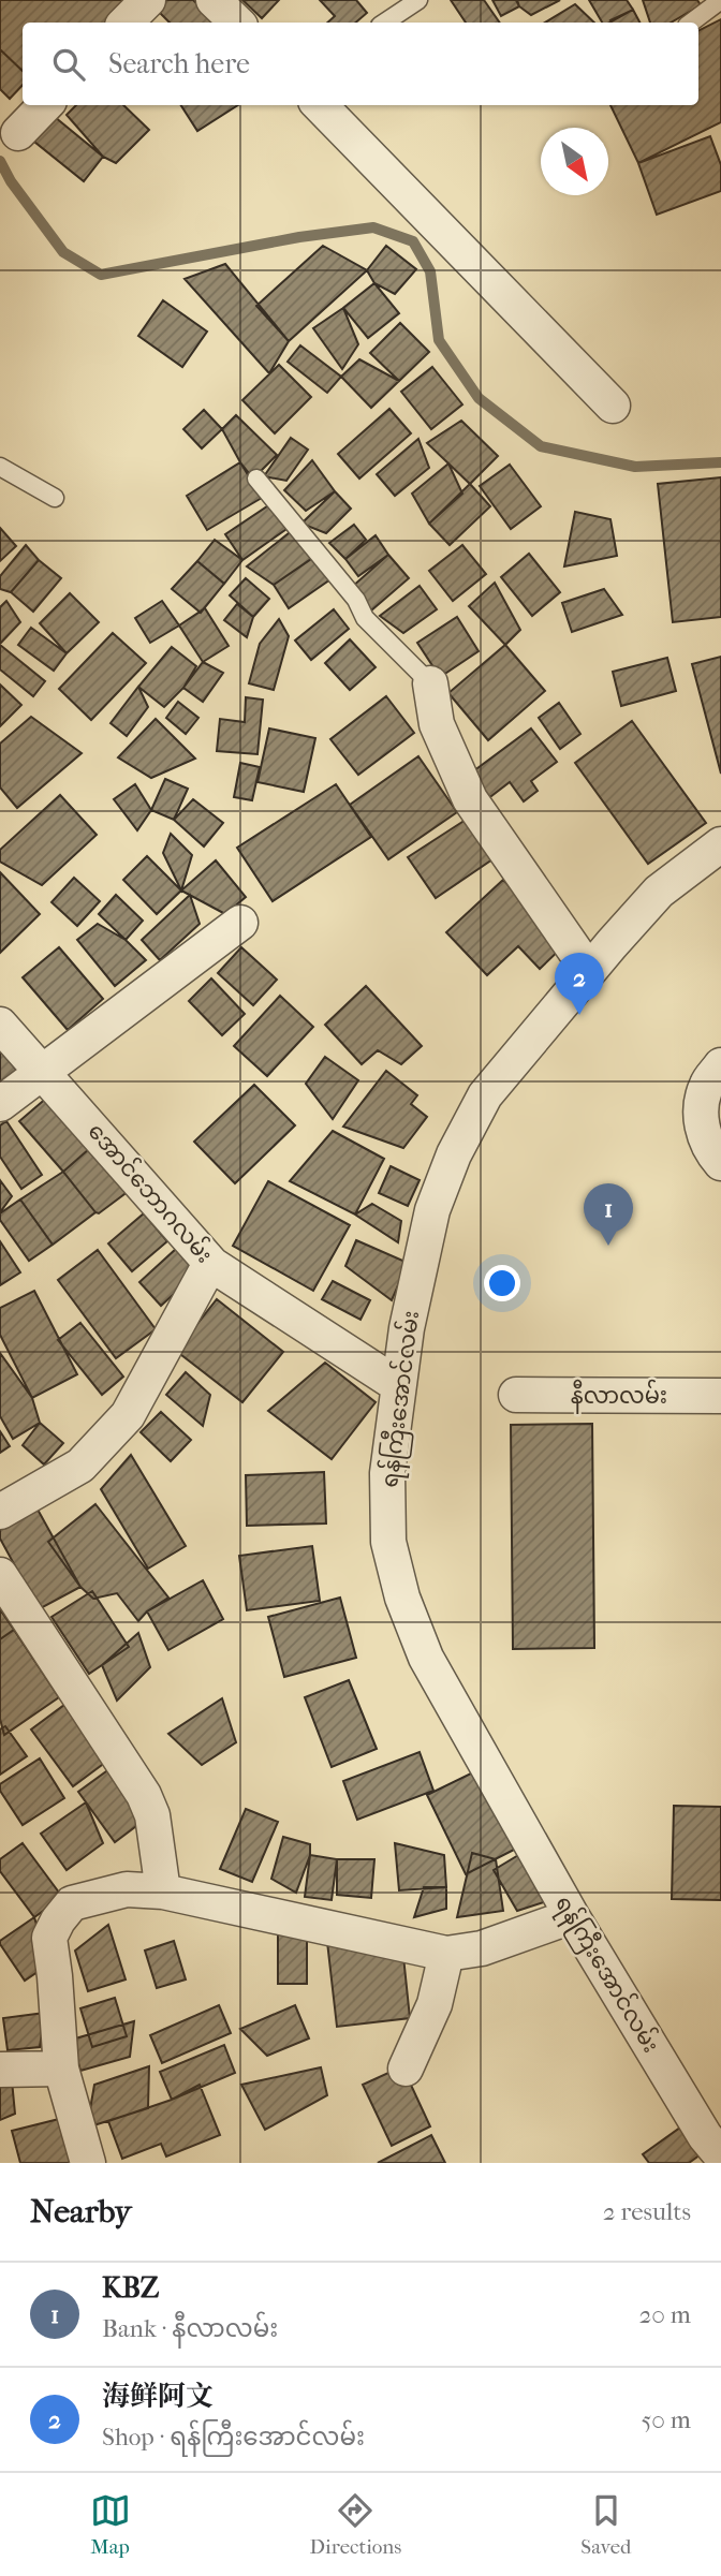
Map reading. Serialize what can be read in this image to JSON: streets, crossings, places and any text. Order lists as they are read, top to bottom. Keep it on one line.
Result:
{"streets":{"street":["အောင်ဘောဂလမ်း","နီလာလမ်း","ရန်ကြီးအောင်လမ်း"]},"crossings":[["အောင်ဘောဂလမ်း","ရန်ကြီးအောင်လမ်း"]],"north":"bottom right","page":{"search":"Search here","pins":["2","1"],"heading":["Nearby","2 results"],"list":[{"mark":"1","name":"KBZ","note":"Bank · နီလာလမ်း","value":"20 m"},{"mark":"2","name":"海鲜阿文","note":"Shop · ရန်ကြီးအောင်လမ်း","value":"50 m"}],"nav":["Map","Directions","Saved"]}}
